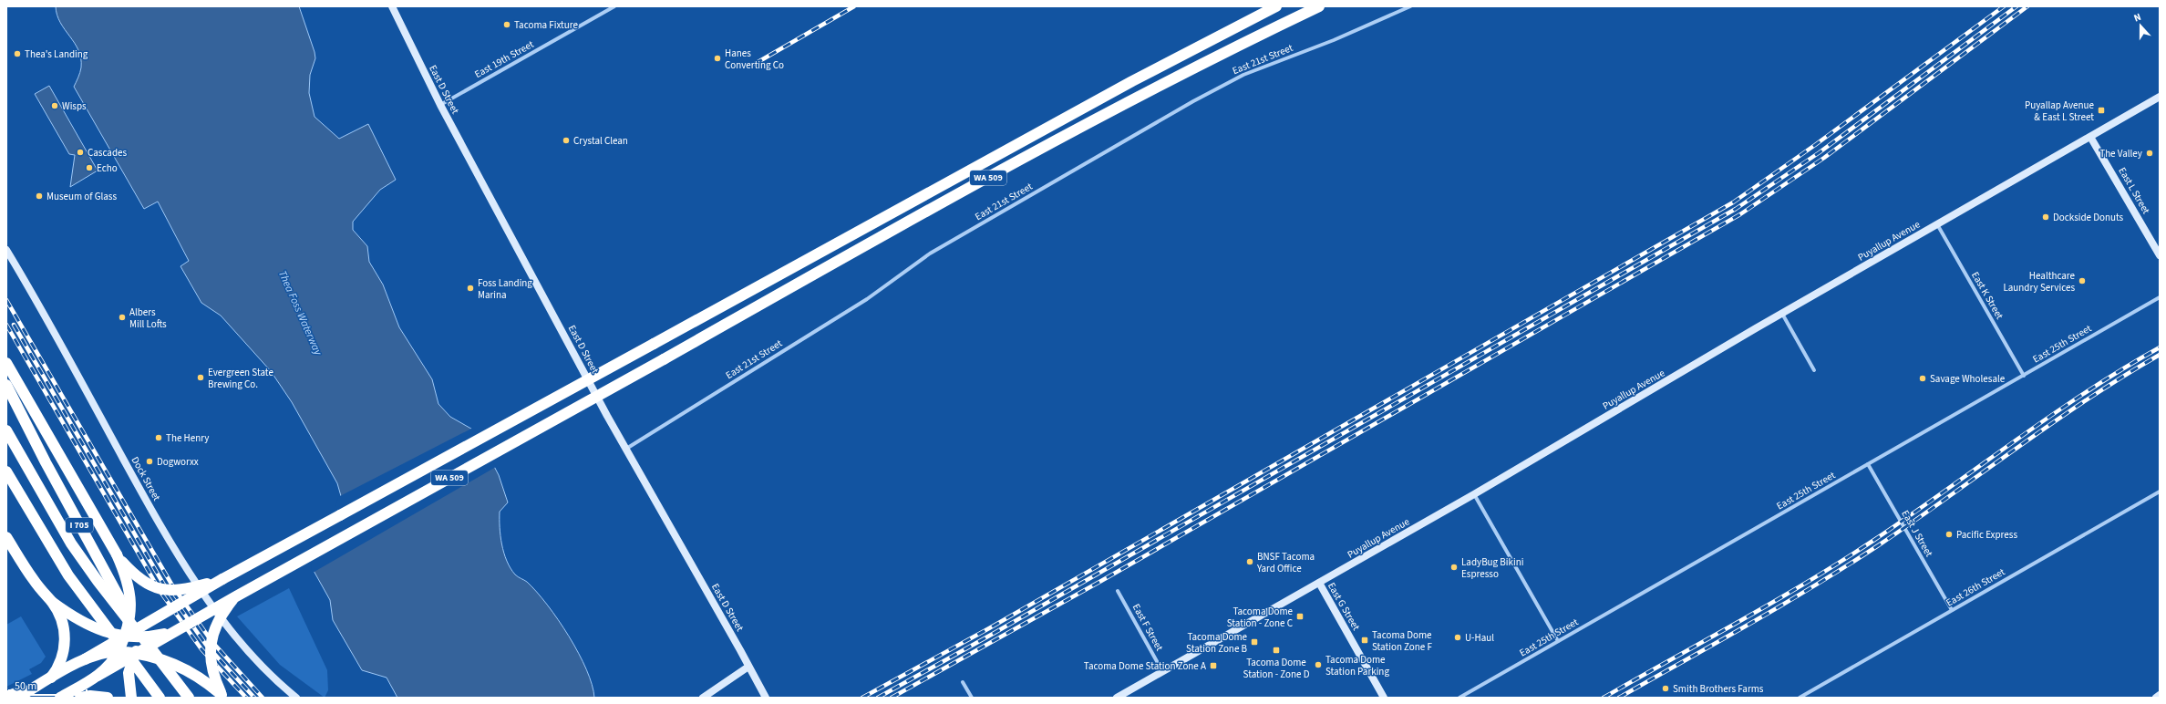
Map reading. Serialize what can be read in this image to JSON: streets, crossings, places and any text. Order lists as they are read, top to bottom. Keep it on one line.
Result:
{"streets":{"highway":["WA 509","I 705"],"street":["East 19th Street","East 21st Street","East D Street","East L Street","Puyallup Avenue","East K Street","East 25th Street","Dock Street","East J Street","East 26th Street","East G Street","East F Street"]},"crossings":[["East 19th Street","East D Street"],["East 21st Street","East D Street"],["East L Street","Puyallup Avenue"],["Puyallup Avenue","East K Street"],["Puyallup Avenue","East G Street"],["Puyallup Avenue","East F Street"],["East K Street","East 25th Street"],["East 25th Street","East J Street"],["East J Street","East 26th Street"]],"water":["Thea Foss Waterway"],"places":{"other":["Tacoma Fixture","Thea's Landing","Hanes Converting Co","Wisps","Crystal Clean","Cascades","The Valley","Echo","Museum of Glass","Dockside Donuts","Healthcare Laundry Services","Foss Landing Marina","Albers Mill Lofts","Evergreen State Brewing Co.","Savage Wholesale","The Henry","Dogworxx","Pacific Express","BNSF Tacoma Yard Office","LadyBug Bikini Espresso","U-Haul","Tacoma Dome Station Parking","Smith Brothers Farms"],"transit":["Puyallap Avenue & East L Street","Tacoma Dome Station - Zone C","Tacoma Dome Station Zone F","Tacoma Dome Station Zone B","Tacoma Dome Station - Zone D","Tacoma Dome Station Zone A"]},"scale_bar":"50 m","north":"top"}
